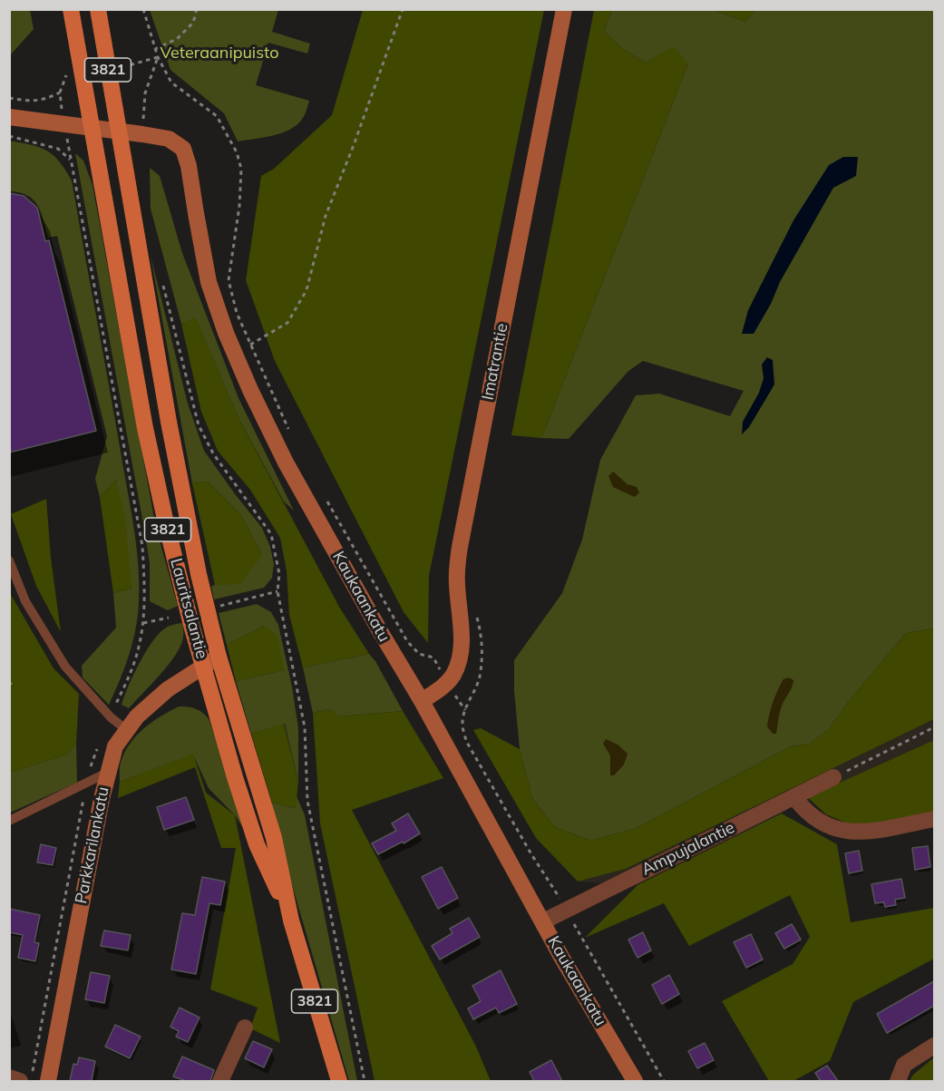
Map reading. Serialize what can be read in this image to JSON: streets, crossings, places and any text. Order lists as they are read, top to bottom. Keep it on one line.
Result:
{"streets":{"main road":["3821","Lauritsalantie"],"street":["Imatrantie","Kaukaankatu","Parkkarilankatu","Ampujalantie"]},"crossings":[["3821","Kaukaankatu"],["3821","Lauritsalantie"],["Imatrantie","Kaukaankatu"],["Kaukaankatu","Lauritsalantie"],["Kaukaankatu","Ampujalantie"],["Lauritsalantie","Parkkarilankatu"]],"parks":["Veteraanipuisto"]}
